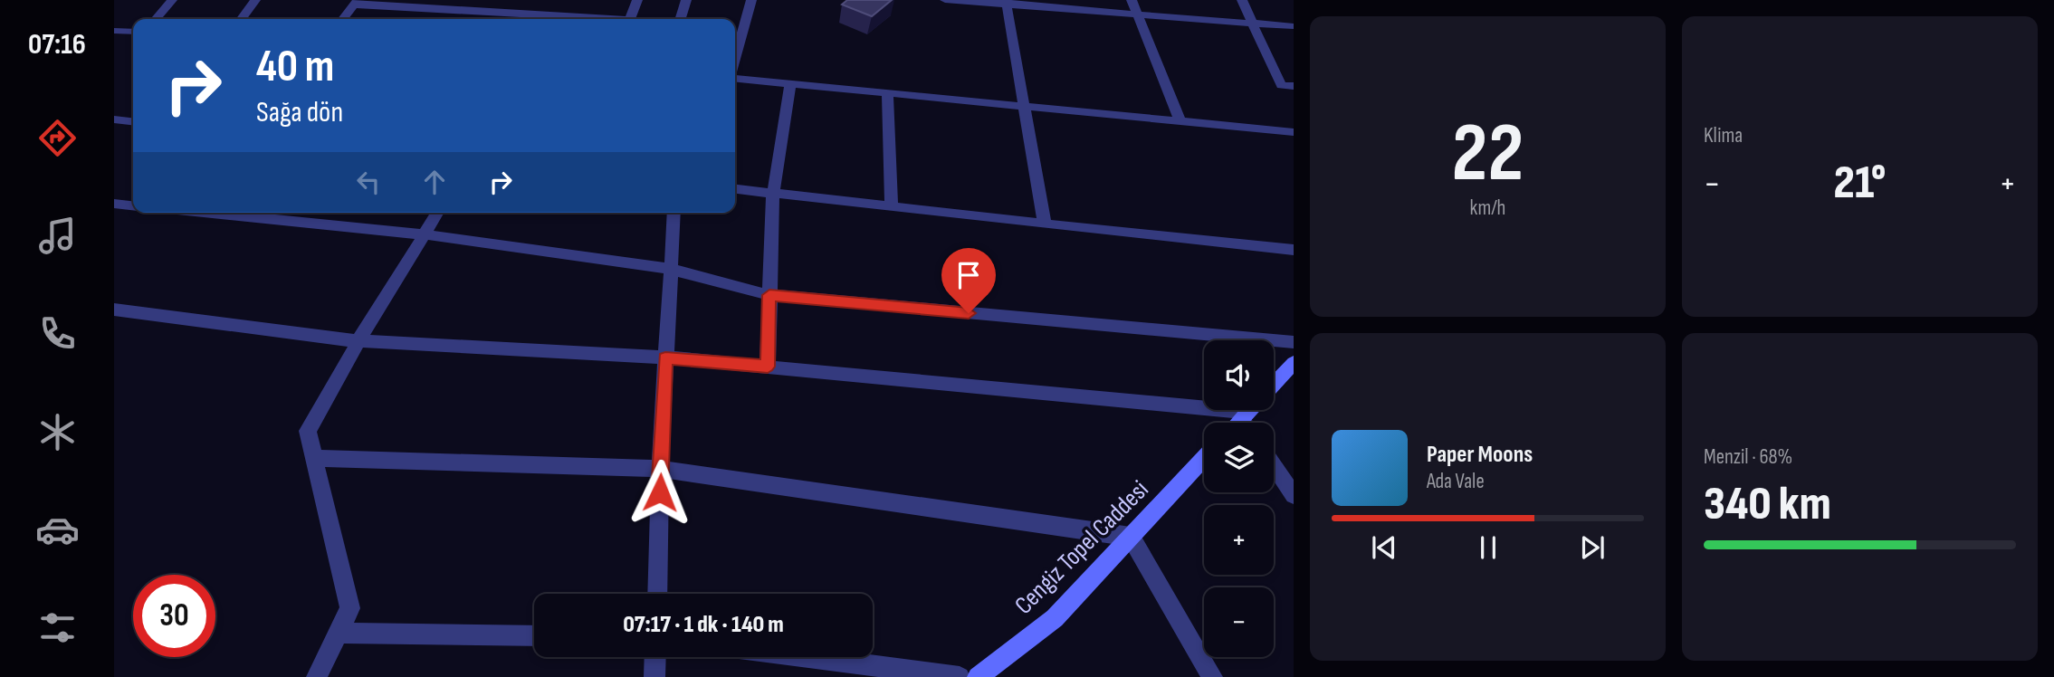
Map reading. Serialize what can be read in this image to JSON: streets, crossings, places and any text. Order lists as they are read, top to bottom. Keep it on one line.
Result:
{"streets":{"main road":["Cengiz Topel Caddesi"]},"page":{"tabs":"07:16","tile":[["22","km/h"],"Klima",["Menzil · 68%","340 km"]],"turn":["40 m","Sağa dön"],"heat":["−","21°","+"],"map_buttons":["+","−"],"song":["Paper Moons","Ada Vale"],"limit":"30","trip":"07:17 · 1 dk · 140 m"}}
